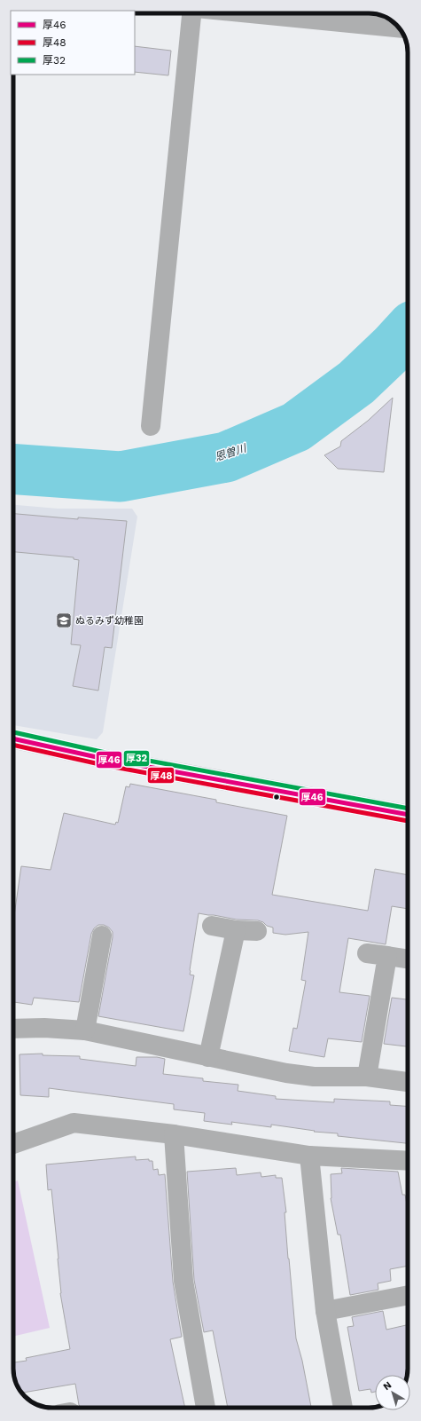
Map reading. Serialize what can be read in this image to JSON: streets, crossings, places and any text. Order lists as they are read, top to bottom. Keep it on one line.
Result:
{"water":["恩曽川"],"places":{"school or university":["ぬるみず幼稚園"]},"lines":["transit line 厚32","transit line 厚46","transit line 厚48"],"legend":["厚46","厚48","厚32"],"north":"top left"}
